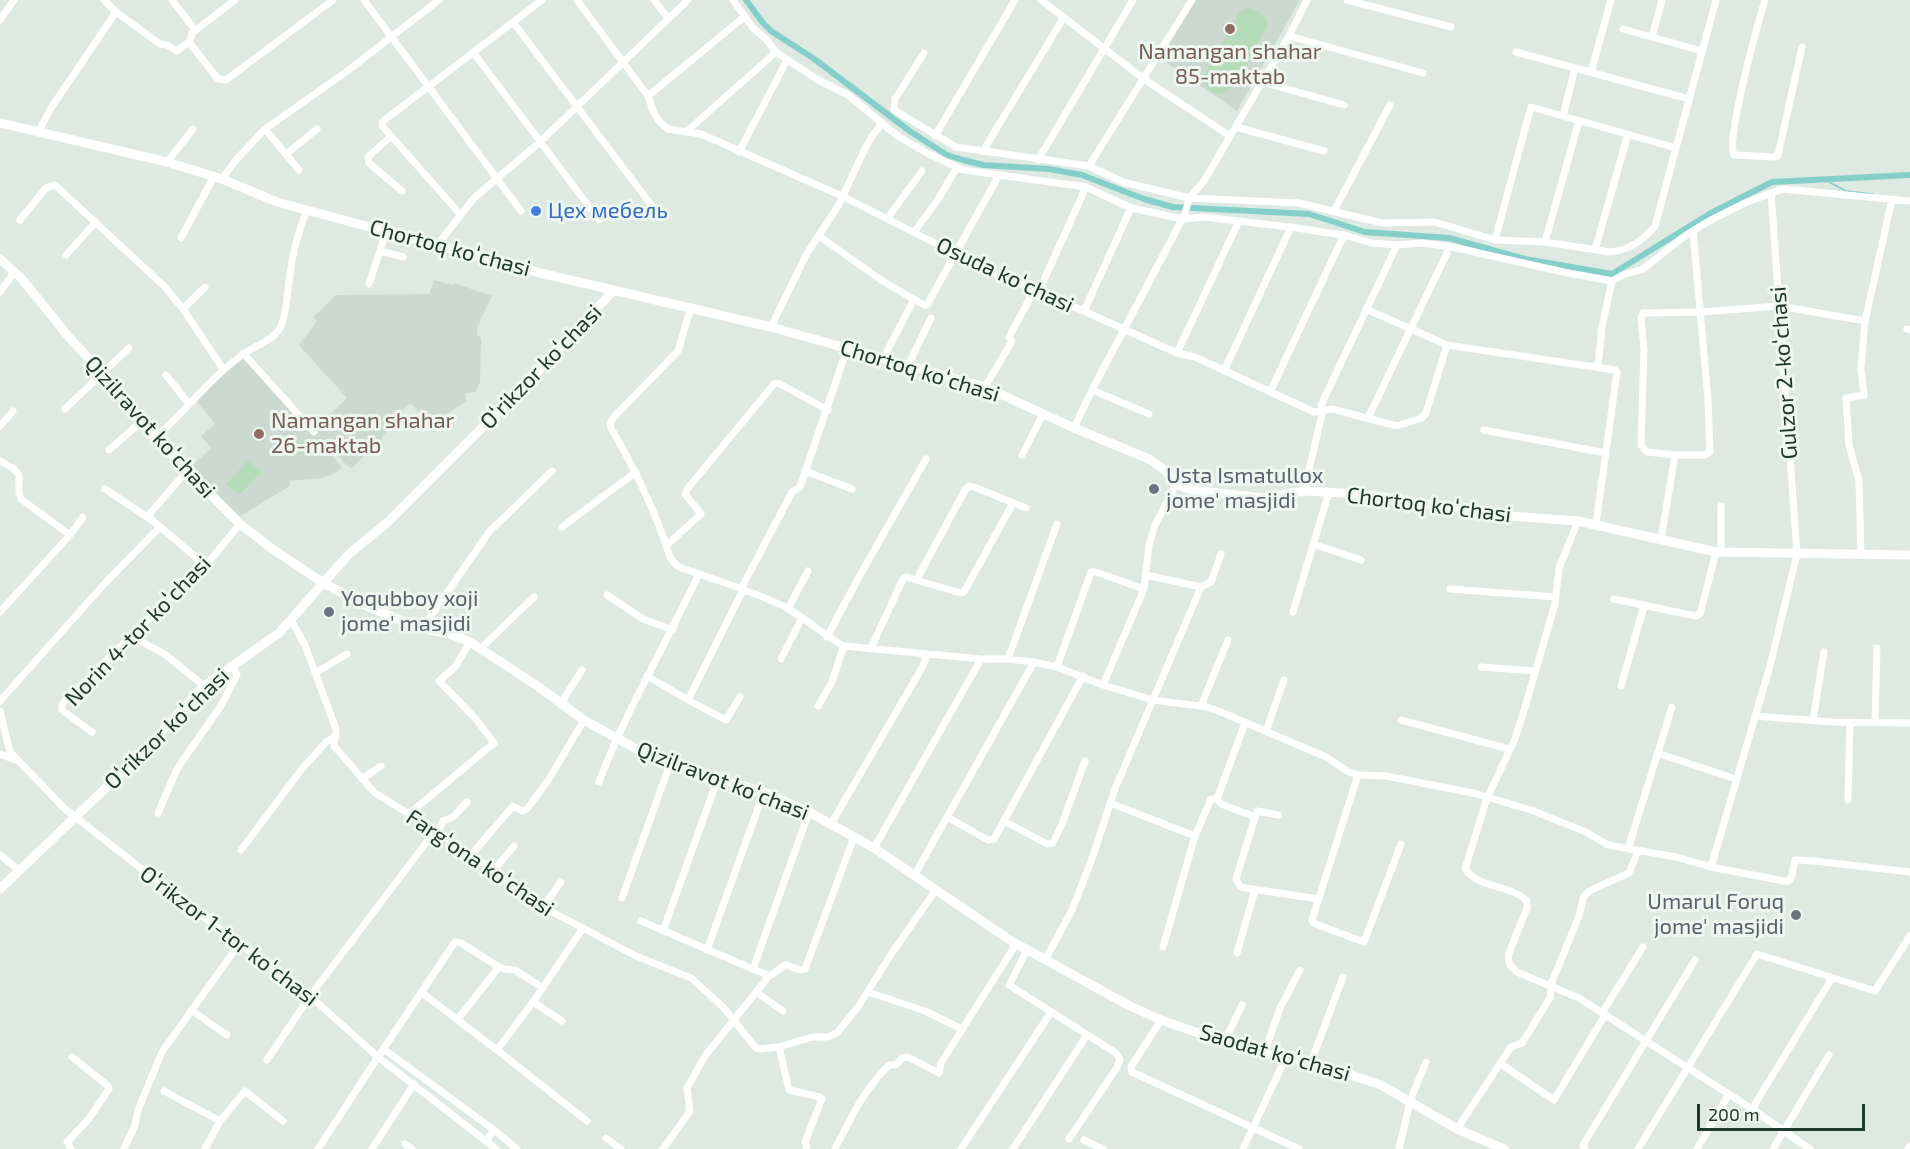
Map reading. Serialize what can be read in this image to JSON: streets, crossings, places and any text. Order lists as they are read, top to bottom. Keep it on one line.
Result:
{"streets":{"main road":["Chortoq koʻchasi","Oʻrikzor koʻchasi","Qizilravot koʻchasi","Saodat koʻchasi"],"street":["Osuda koʻchasi","Gulzor 2-koʻchasi","Norin 4-tor koʻchasi","Fargʻona koʻchasi","Oʻrikzor 1-tor koʻchasi"]},"crossings":[["Chortoq koʻchasi","Oʻrikzor koʻchasi"],["Chortoq koʻchasi","Gulzor 2-koʻchasi"],["Oʻrikzor koʻchasi","Qizilravot koʻchasi"],["Oʻrikzor koʻchasi","Fargʻona koʻchasi"],["Oʻrikzor koʻchasi","Oʻrikzor 1-tor koʻchasi"],["Qizilravot koʻchasi","Norin 4-tor koʻchasi"],["Qizilravot koʻchasi","Saodat koʻchasi"]],"places":["Namangan shahar 85-maktab","Цех мебель","Namangan shahar 26-maktab","Usta Ismatullox jome' masjidi","Yoqubboy xoji jome' masjidi","Umarul Foruq jome' masjidi"],"scale_bar":"200 m"}
